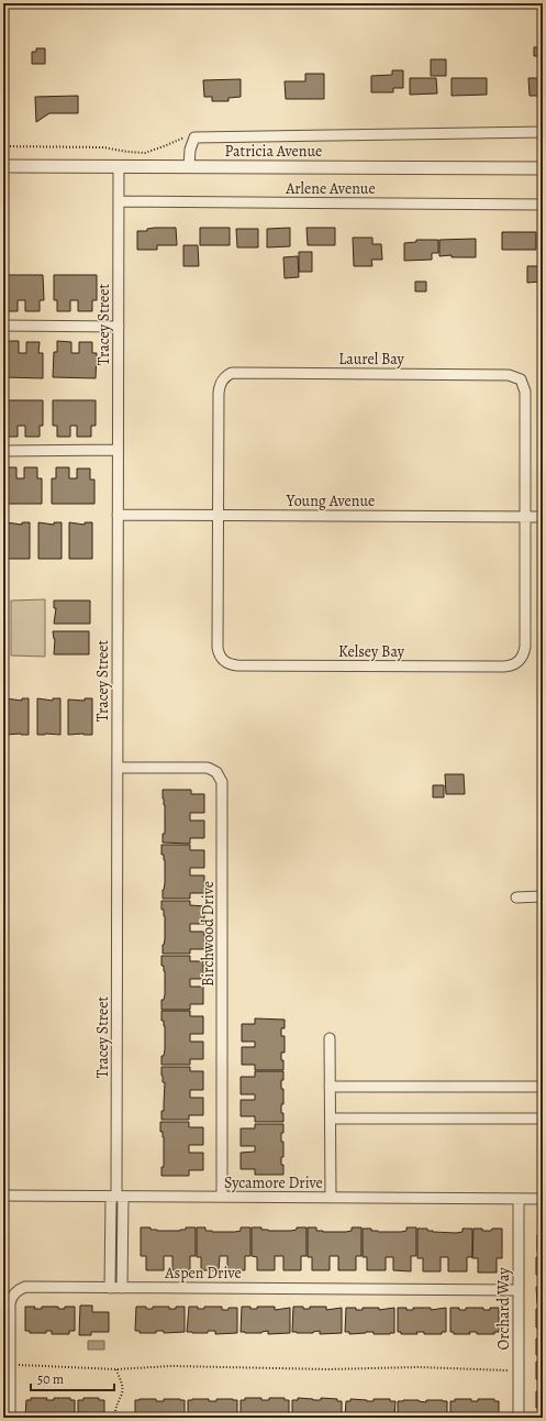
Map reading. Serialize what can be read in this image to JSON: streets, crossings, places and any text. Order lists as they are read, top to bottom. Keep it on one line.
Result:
{"streets":{"street":["Patricia Avenue","Arlene Avenue","Tracey Street","Laurel Bay","Young Avenue","Kelsey Bay","Birchwood Drive","Sycamore Drive","Aspen Drive","Orchard Way"]},"crossings":[["Patricia Avenue","Tracey Street"],["Arlene Avenue","Tracey Street"],["Tracey Street","Young Avenue"],["Tracey Street","Birchwood Drive"],["Tracey Street","Sycamore Drive"],["Laurel Bay","Young Avenue"],["Laurel Bay","Kelsey Bay"],["Young Avenue","Kelsey Bay"],["Birchwood Drive","Sycamore Drive"],["Sycamore Drive","Orchard Way"],["Aspen Drive","Orchard Way"]],"scale_bar":"50 m"}
